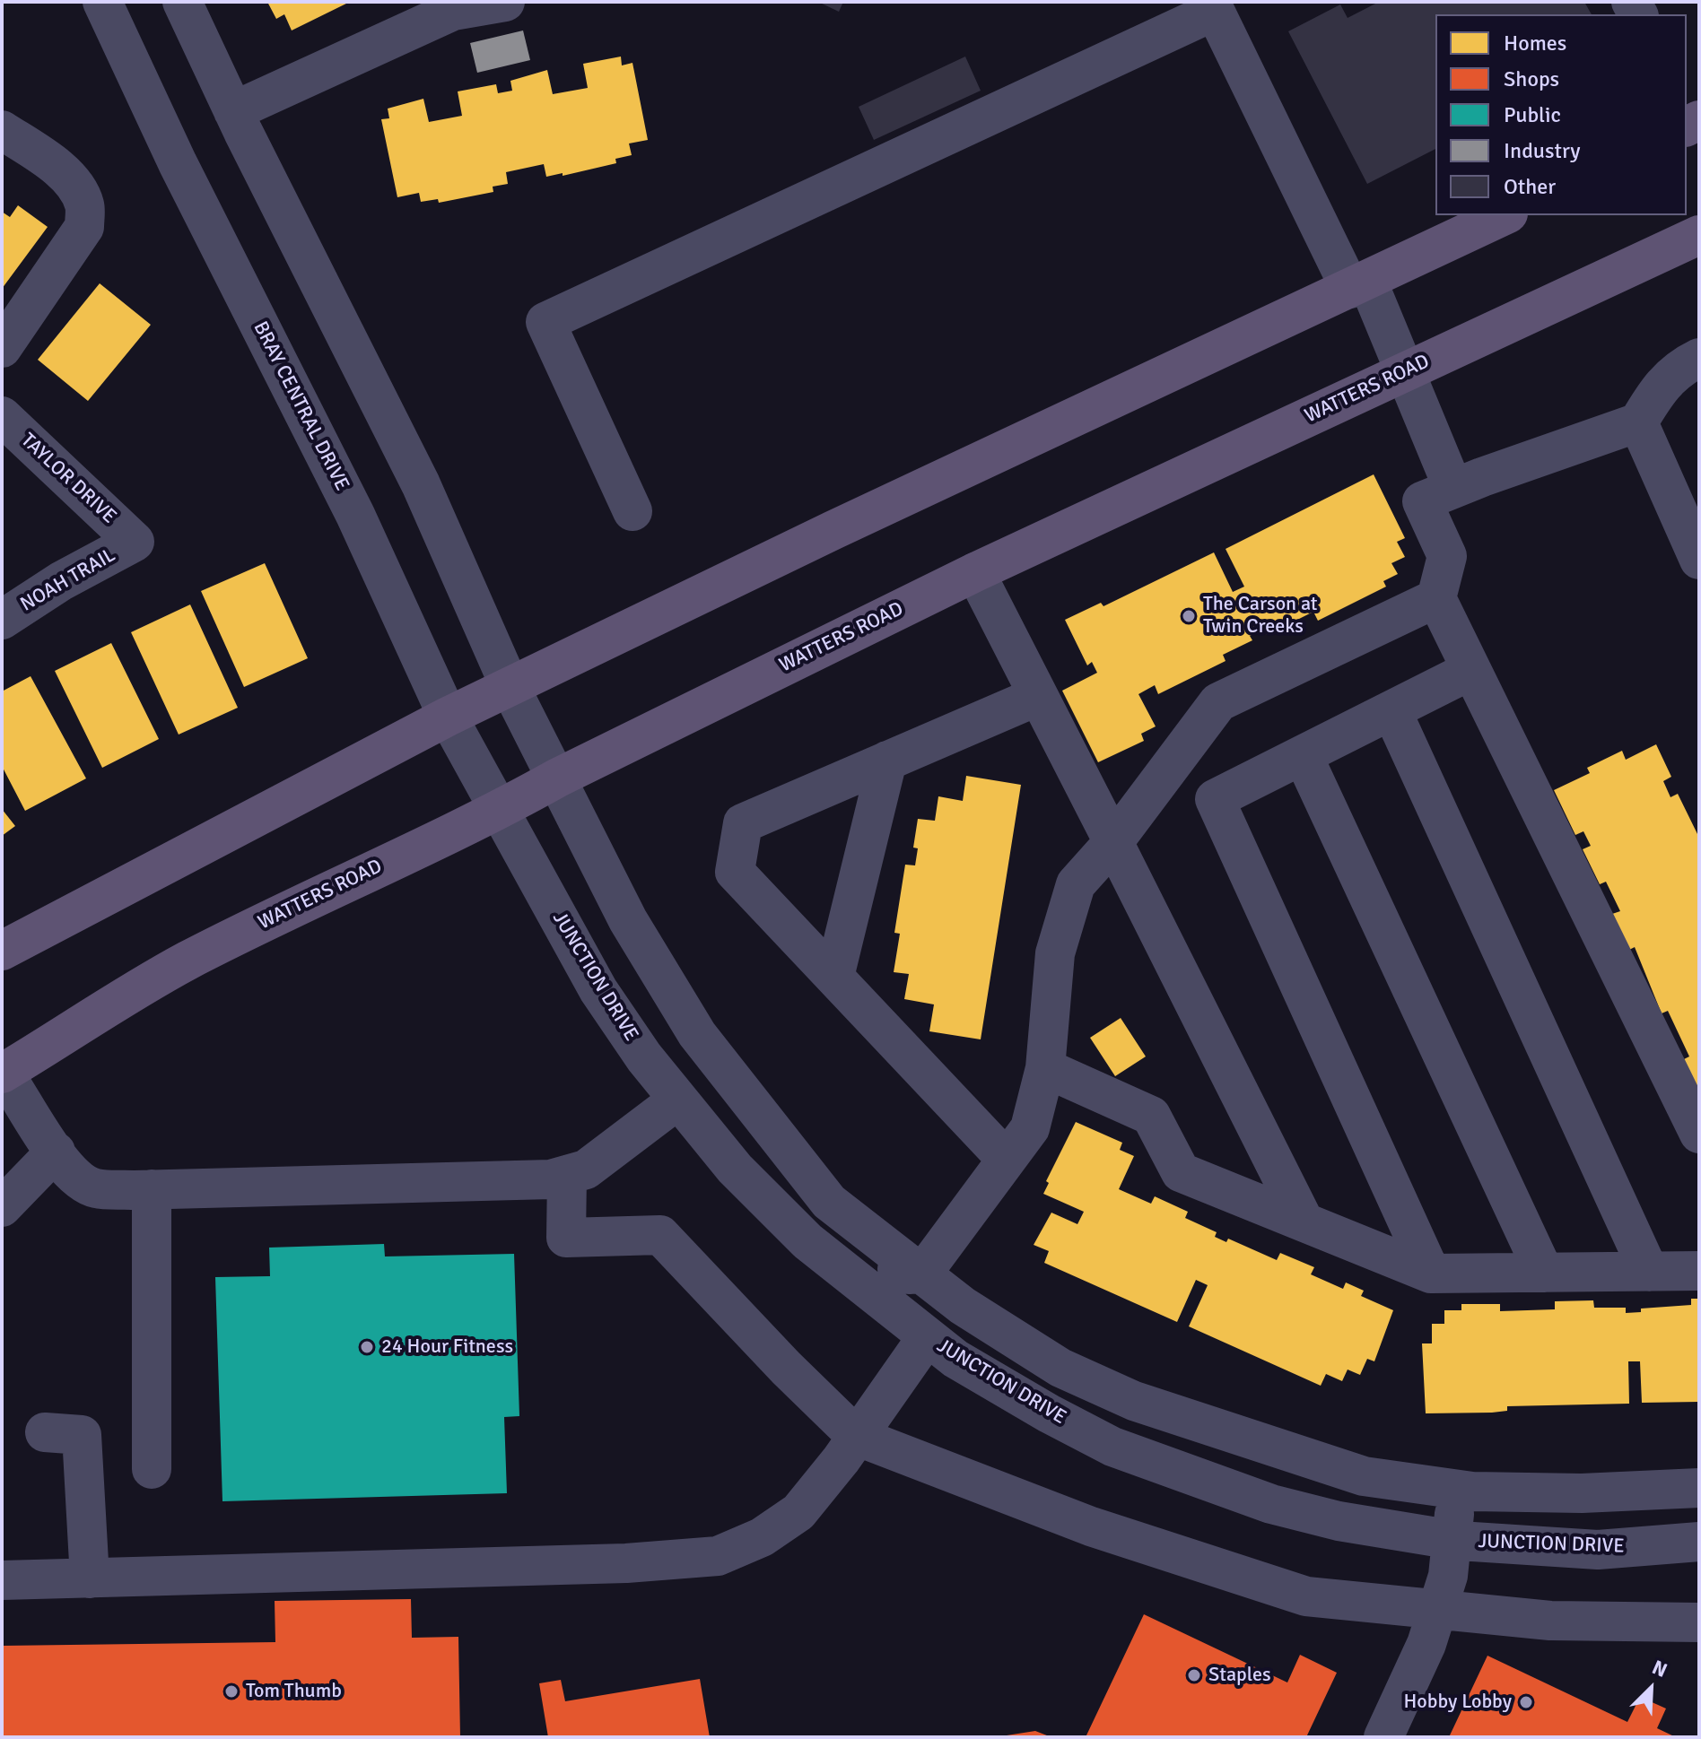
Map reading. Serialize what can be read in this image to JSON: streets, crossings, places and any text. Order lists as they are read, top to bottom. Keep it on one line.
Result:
{"streets":{"main road":["WATTERS ROAD"],"street":["BRAY CENTRAL DRIVE","TAYLOR DRIVE","NOAH TRAIL","JUNCTION DRIVE"]},"crossings":[["WATTERS ROAD","BRAY CENTRAL DRIVE"],["WATTERS ROAD","JUNCTION DRIVE"],["BRAY CENTRAL DRIVE","JUNCTION DRIVE"],["TAYLOR DRIVE","NOAH TRAIL"]],"places":["The Carson at Twin Creeks","24 Hour Fitness","Staples","Tom Thumb","Hobby Lobby"],"legend":["Homes","Shops","Public","Industry","Other"],"north":"top right"}
